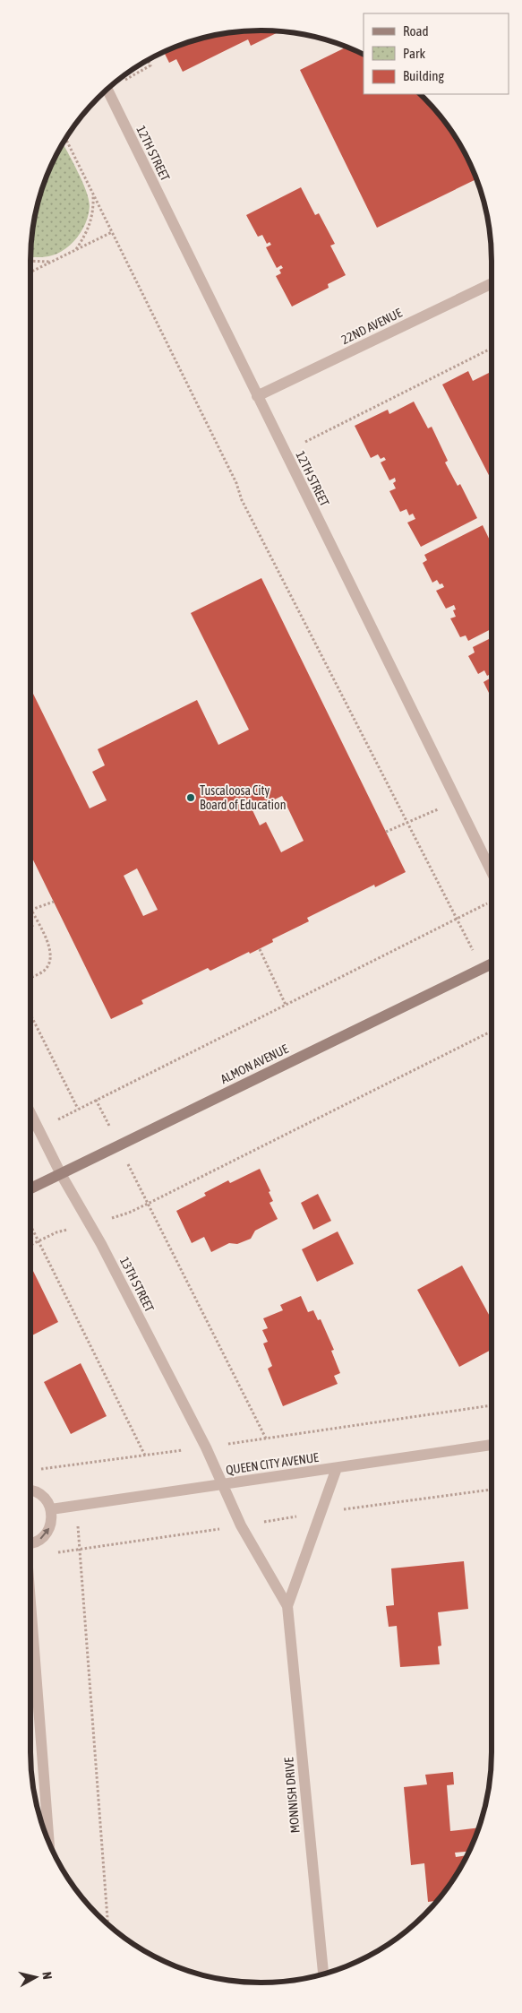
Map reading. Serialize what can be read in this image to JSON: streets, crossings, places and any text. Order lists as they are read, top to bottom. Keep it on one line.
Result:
{"streets":{"main road":["ALMON AVENUE"],"street":["12TH STREET","22ND AVENUE","13TH STREET","QUEEN CITY AVENUE","MONNISH DRIVE"]},"crossings":[["12TH STREET","22ND AVENUE"],["ALMON AVENUE","13TH STREET"],["13TH STREET","QUEEN CITY AVENUE"],["13TH STREET","MONNISH DRIVE"],["QUEEN CITY AVENUE","MONNISH DRIVE"]],"places":["Tuscaloosa City Board of Education"],"legend":["Road","Park","Building"],"north":"right"}
